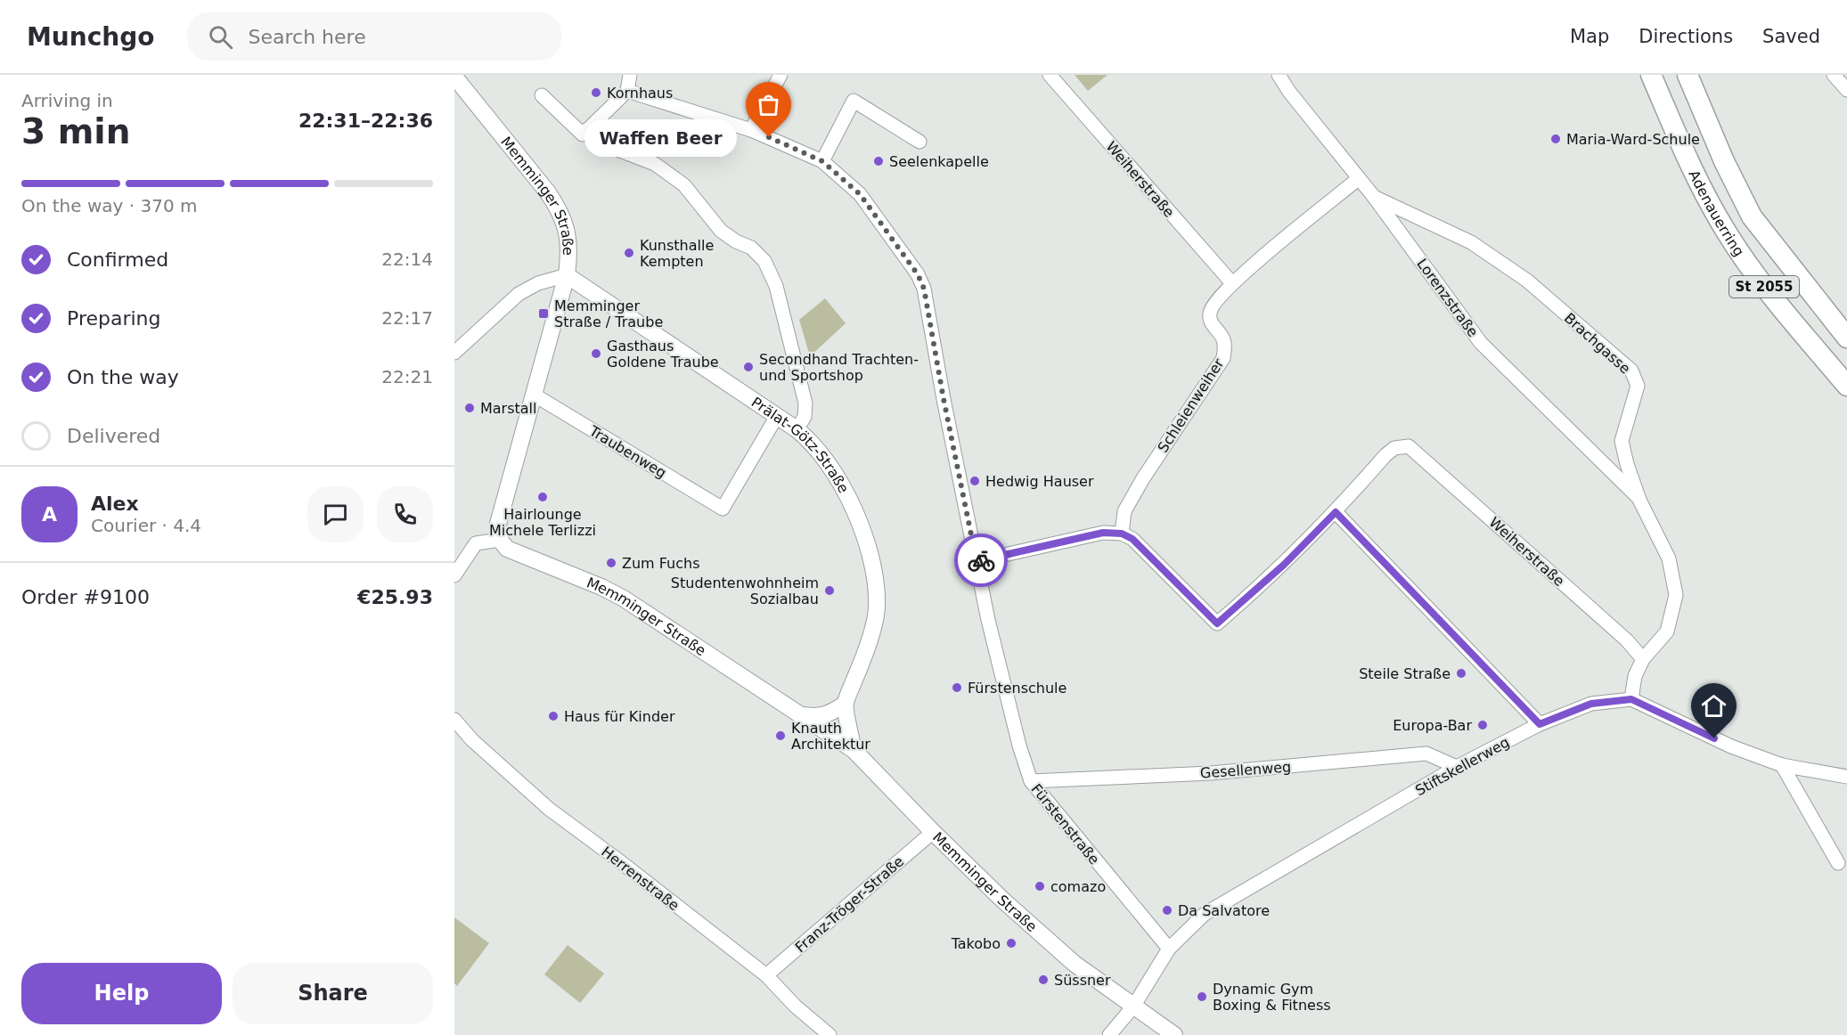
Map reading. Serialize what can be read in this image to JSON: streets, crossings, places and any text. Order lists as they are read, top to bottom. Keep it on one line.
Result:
{"streets":{"main road":["Adenauerring","St 2055"],"street":["Weiherstraße","Memminger Straße","Lorenzstraße","Brachgasse","Schleienweiher","Prälat-Götz-Straße","Traubenweg","Stiftskellerweg","Gesellenweg","Fürstenstraße","Herrenstraße","Franz-Tröger-Straße"]},"crossings":[["Weiherstraße","Brachgasse"],["Weiherstraße","Schleienweiher"],["Memminger Straße","Prälat-Götz-Straße"],["Memminger Straße","Traubenweg"],["Memminger Straße","Stiftskellerweg"],["Memminger Straße","Franz-Tröger-Straße"],["Lorenzstraße","Brachgasse"],["Lorenzstraße","Schleienweiher"],["Brachgasse","Stiftskellerweg"],["Prälat-Götz-Straße","Traubenweg"],["Stiftskellerweg","Gesellenweg"],["Stiftskellerweg","Fürstenstraße"],["Gesellenweg","Fürstenstraße"],["Herrenstraße","Franz-Tröger-Straße"]],"places":{"other":["Kornhaus","Waffen Beer","Maria-Ward-Schule","Seelenkapelle","Kunsthalle Kempten","Gasthaus Goldene Traube","Secondhand Trachten- und Sportshop","Marstall","Hedwig Hauser","Hairlounge Michele Terlizzi","Zum Fuchs","Studentenwohnheim Sozialbau","Steile Straße","Fürstenschule","Haus für Kinder","Europa-Bar","Knauth Architektur","comazo","Da Salvatore","Takobo","Süssner","Dynamic Gym Boxing & Fitness"],"transit":["Memminger Straße / Traube"]},"page":{"header":"Munchgo","search":"Search here","nav":["Map","Directions","Saved"],"heading":["3 min","Arriving in","22:31–22:36"],"panel":["Alex","Courier · 4.4","Order #9100","€25.93"],"bubble":"Waffen Beer","bar":"On the way · 370 m","list":[["Confirmed","22:14"],["Preparing","22:17"],["On the way","22:21"],"Delivered"],"round":"A","buttons":["Help","Share"]}}
